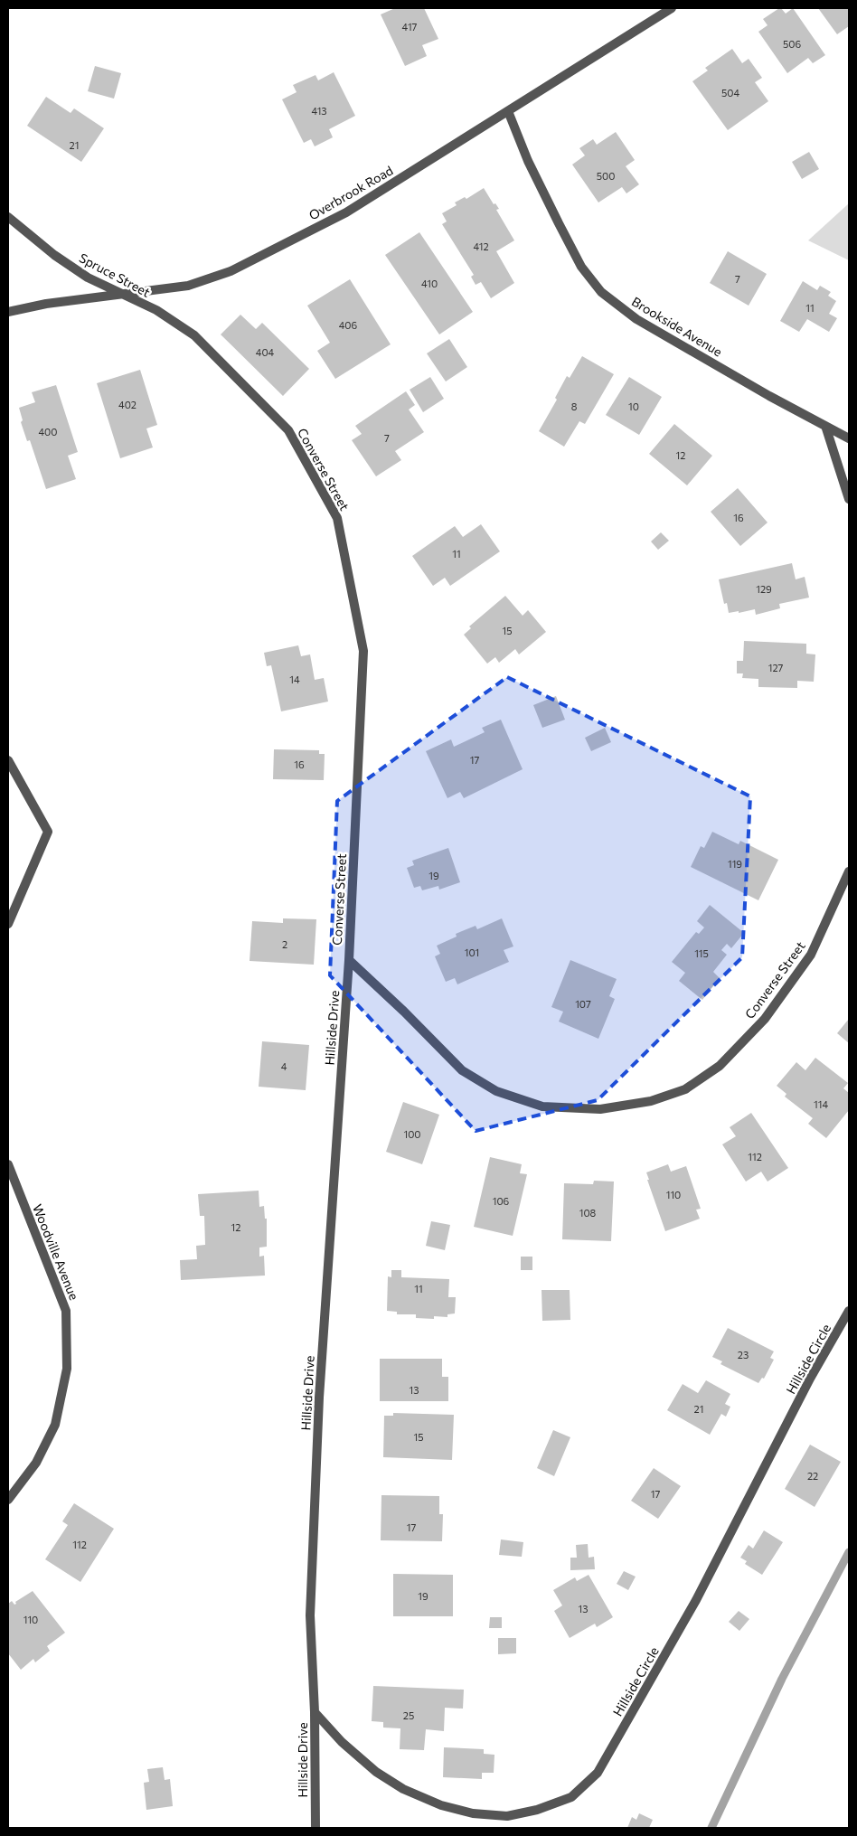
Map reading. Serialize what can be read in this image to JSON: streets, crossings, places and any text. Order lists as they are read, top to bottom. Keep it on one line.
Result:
{"streets":{"street":["Overbrook Road","Spruce Street","Brookside Avenue","Converse Street","Hillside Drive","Woodville Avenue","Hillside Circle"]},"crossings":[["Overbrook Road","Spruce Street"],["Overbrook Road","Brookside Avenue"],["Spruce Street","Converse Street"],["Converse Street","Hillside Drive"],["Hillside Drive","Hillside Circle"]],"house_numbers":["417","506","504","413","21","500","412","7","410","11","406","404","402","8","10","400","7","12","16","11","129","15","127","14","17","16","119","19","2","101","115","107","4","114","100","112","110","106","108","12","11","23","13","21","15","22","17","17","112","19","13","110","25"]}
